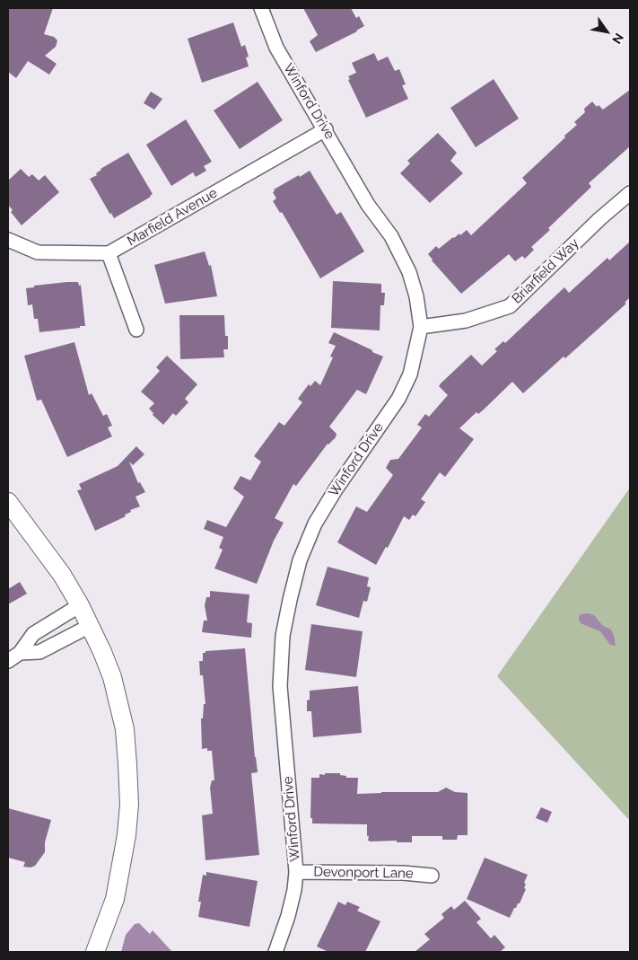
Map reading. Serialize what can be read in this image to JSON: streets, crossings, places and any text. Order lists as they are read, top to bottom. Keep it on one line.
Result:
{"streets":{"street":["Winford Drive","Marfield Avenue","Briarfield Way","Devonport Lane"]},"crossings":[["Winford Drive","Marfield Avenue"],["Winford Drive","Briarfield Way"],["Winford Drive","Devonport Lane"]],"north":"bottom right"}
